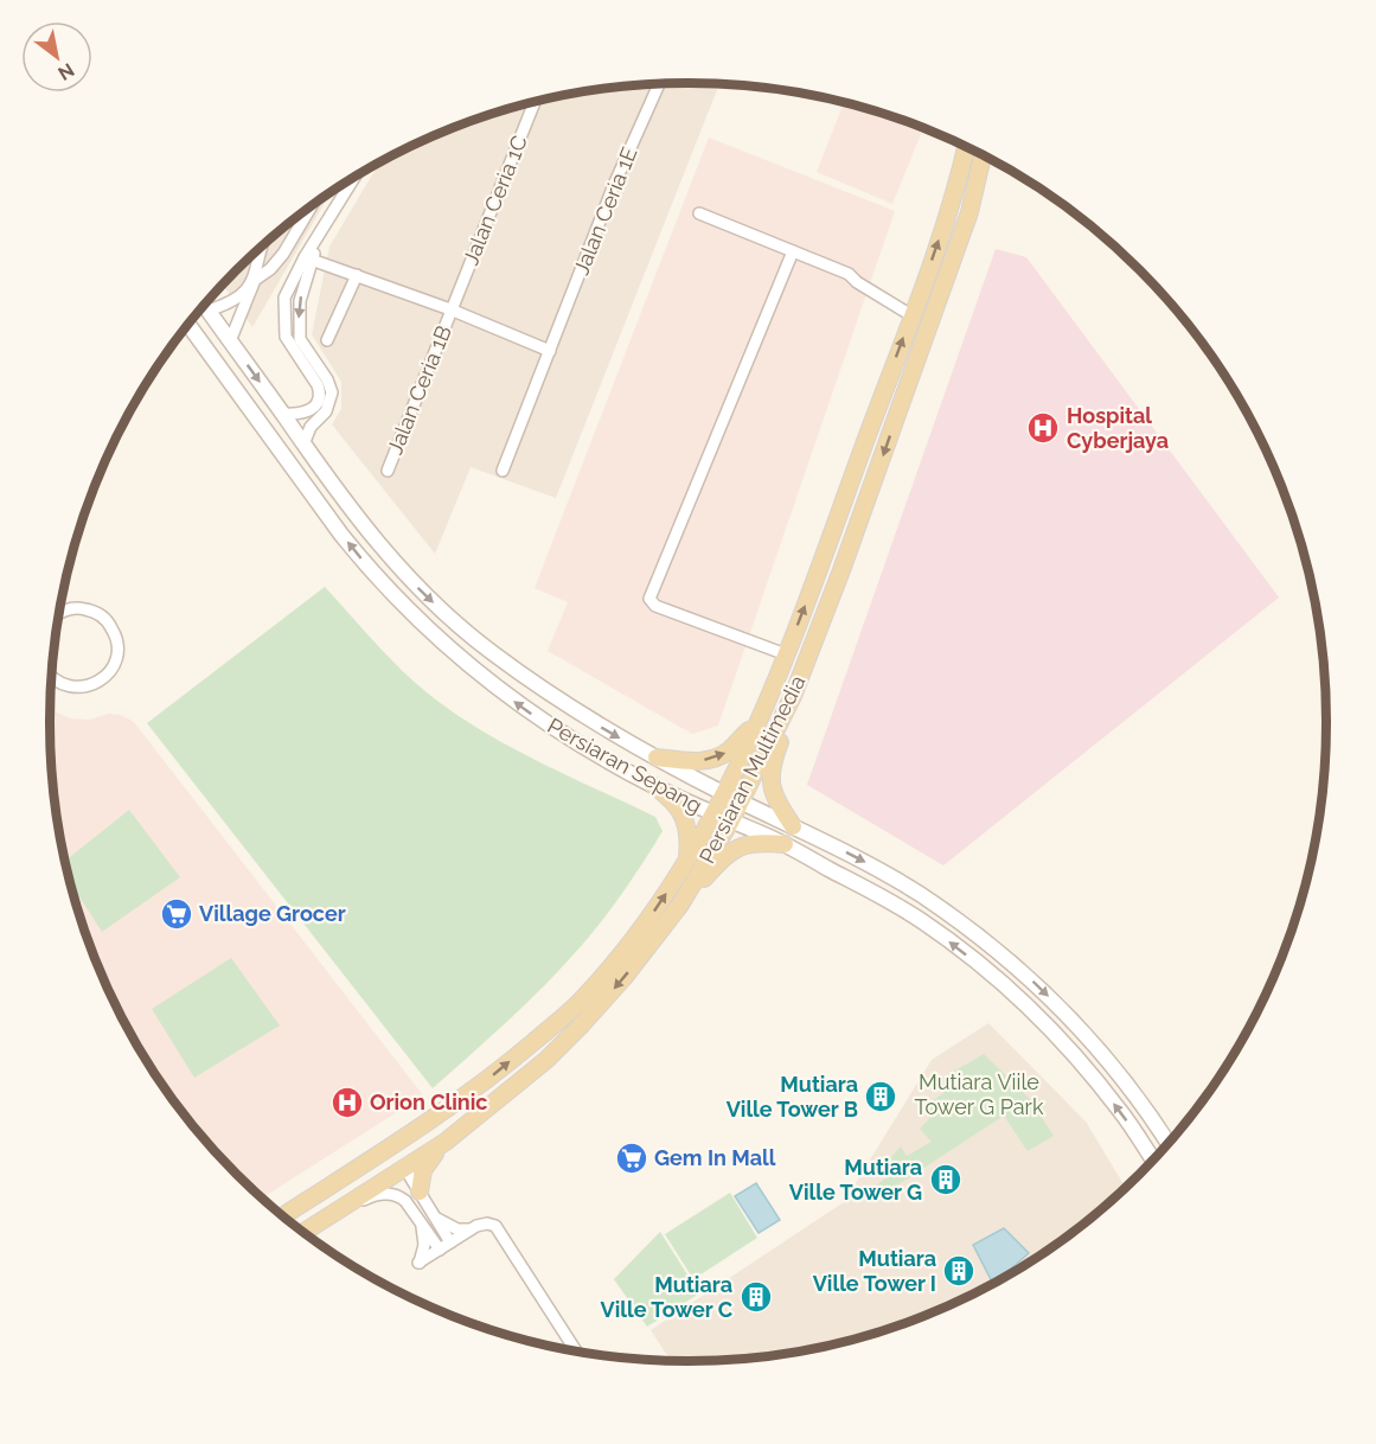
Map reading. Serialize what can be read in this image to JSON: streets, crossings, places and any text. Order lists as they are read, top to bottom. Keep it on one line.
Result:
{"streets":{"main road":["Persiaran Multimedia"],"street":["Jalan Ceria 1C","Jalan Ceria 1E","Jalan Ceria 1B","Persiaran Sepang"]},"crossings":[["Jalan Ceria 1C","Jalan Ceria 1B"],["Persiaran Sepang","Persiaran Multimedia"]],"parks":["Mutiara Viile Tower G Park"],"places":{"hospital":["Hospital Cyberjaya","Orion Clinic"],"supermarket":["Village Grocer","Gem In Mall"],"building":["Mutiara Ville Tower B","Mutiara Ville Tower G","Mutiara Ville Tower I","Mutiara Ville Tower C"]},"north":"bottom right"}
